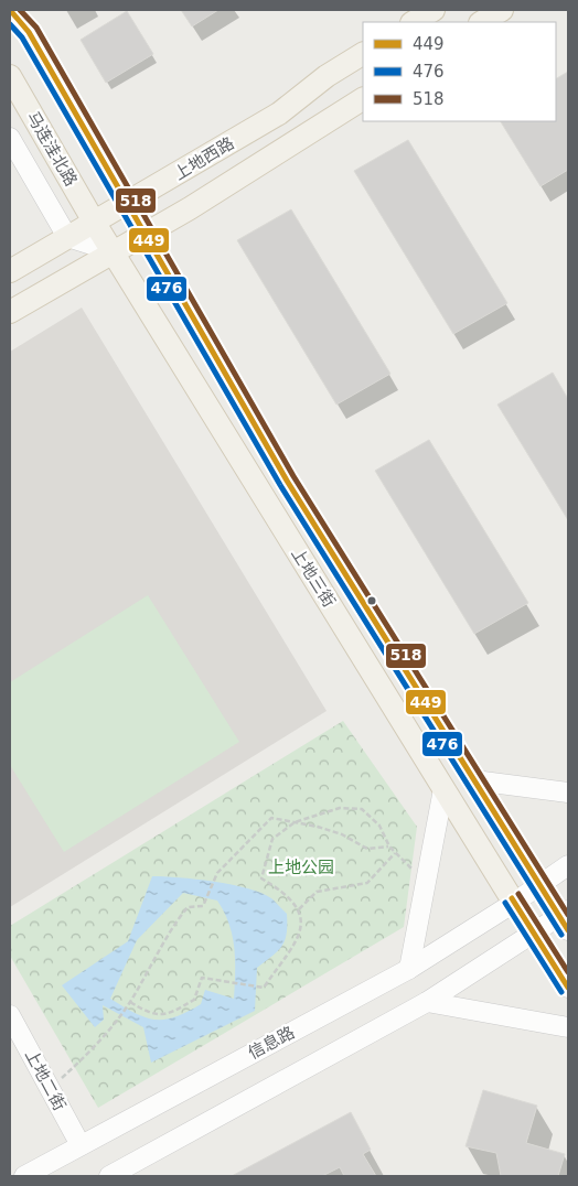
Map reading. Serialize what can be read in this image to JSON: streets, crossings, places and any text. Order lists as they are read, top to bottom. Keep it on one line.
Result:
{"streets":{"main road":["马连洼北路","上地西路","上地三街","信息路","上地二街"]},"crossings":[["马连洼北路","上地西路"],["马连洼北路","上地三街"],["上地西路","上地三街"],["上地三街","信息路"],["信息路","上地二街"]],"parks":["上地公园"],"lines":["transit line 449","transit line 518","transit line 476"],"legend":["449","476","518"]}
